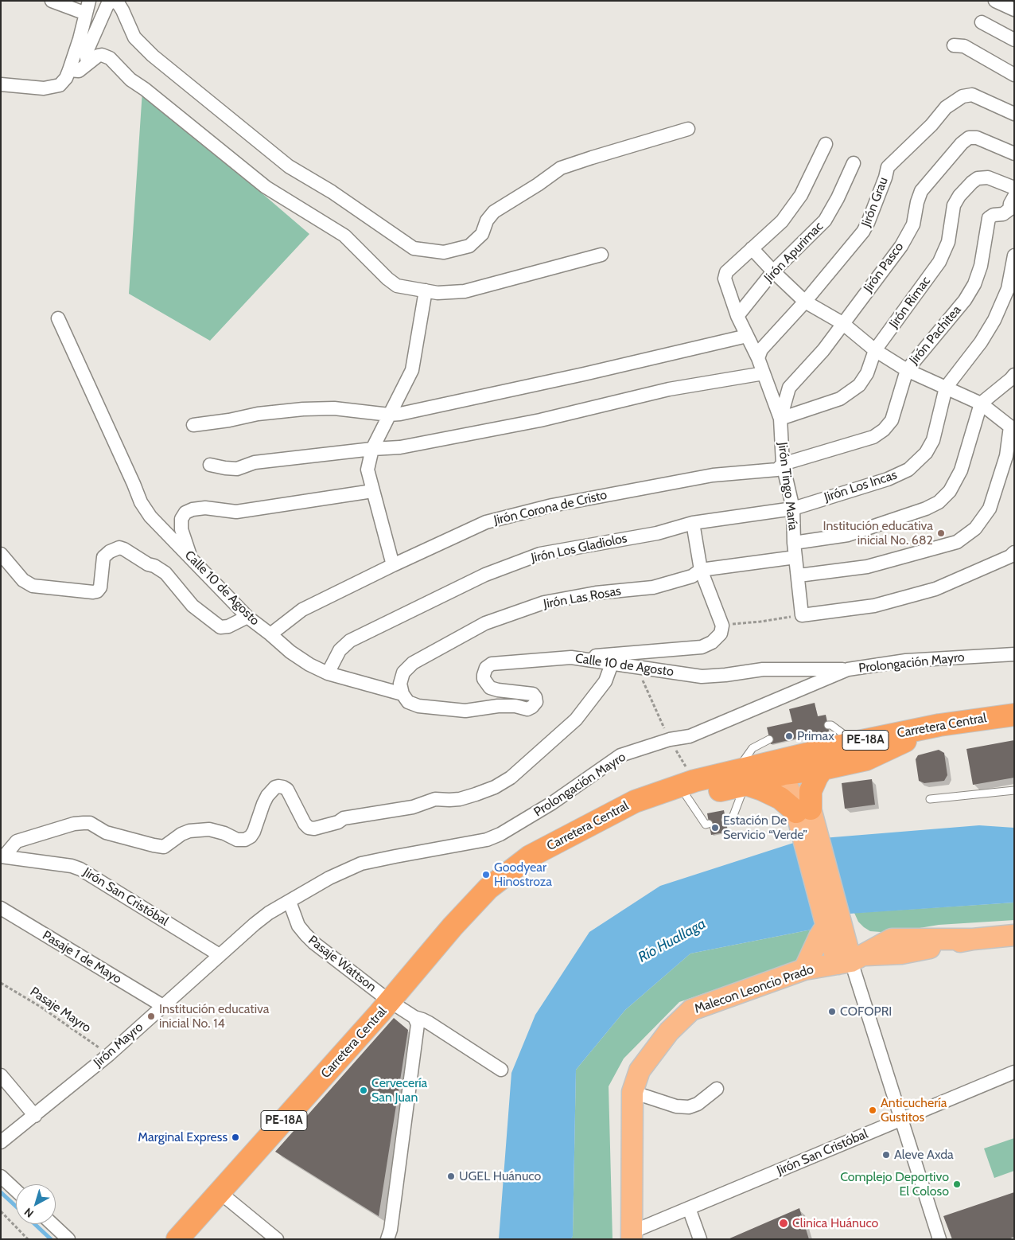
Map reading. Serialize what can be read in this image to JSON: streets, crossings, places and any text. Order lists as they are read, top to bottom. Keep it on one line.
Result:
{"streets":{"highway":["Carretera Central","PE-18A"],"main road":["Malecon Leoncio Prado"],"street":["Jirón Grau","Jirón Apurimac","Jirón Pasco","Jirón Rimac","Jirón Pachitea","Jirón Tingo María","Jirón Los Incas","Jirón Corona de Cristo","Jirón Los Gladiolos","Calle 10 de Agosto","Jirón Las Rosas","Prolongación Mayro","Jirón San Cristóbal","Pasaje 1 de Mayo","Pasaje Wattson","Jirón Mayro"],"path":["Pasaje Mayro"]},"crossings":[["Jirón Grau","Jirón Tingo María"],["Jirón Apurimac","Jirón Tingo María"],["Jirón Pasco","Jirón Rimac"],["Jirón Pasco","Jirón Tingo María"],["Jirón Rimac","Jirón Tingo María"],["Jirón Pachitea","Jirón Tingo María"],["Jirón Pachitea","Jirón Corona de Cristo"],["Jirón Tingo María","Jirón Los Incas"],["Jirón Tingo María","Jirón Corona de Cristo"],["Jirón Tingo María","Jirón Los Gladiolos"],["Jirón Tingo María","Jirón Las Rosas"],["Jirón Los Incas","Jirón Los Gladiolos"],["Jirón Corona de Cristo","Calle 10 de Agosto"],["Jirón Los Gladiolos","Calle 10 de Agosto"],["Calle 10 de Agosto","Jirón Las Rosas"],["Calle 10 de Agosto","Prolongación Mayro"],["Prolongación Mayro","Pasaje Wattson"],["Prolongación Mayro","Jirón Mayro"],["Carretera Central","PE-18A"],["Carretera Central","Pasaje Wattson"],["Jirón San Cristóbal","Malecon Leoncio Prado"],["Jirón San Cristóbal","Jirón Mayro"],["Pasaje 1 de Mayo","Jirón Mayro"],["Pasaje Wattson","Jirón Mayro"],["Pasaje Mayro","Jirón Mayro"]],"water":["Río Huallaga"],"places":["Institución educativa inicial No. 682","Primax","Estación De Servicio “Verde”","Goodyear Hinostroza","COFOPRI","Institución educativa inicial No. 14","Cervecería San Juan","Anticuchería Gustitos","Marginal Express","Aleve Axda","UGEL Huánuco","Complejo Deportivo El Coloso","Clinica Huánuco"],"north":"bottom left"}
